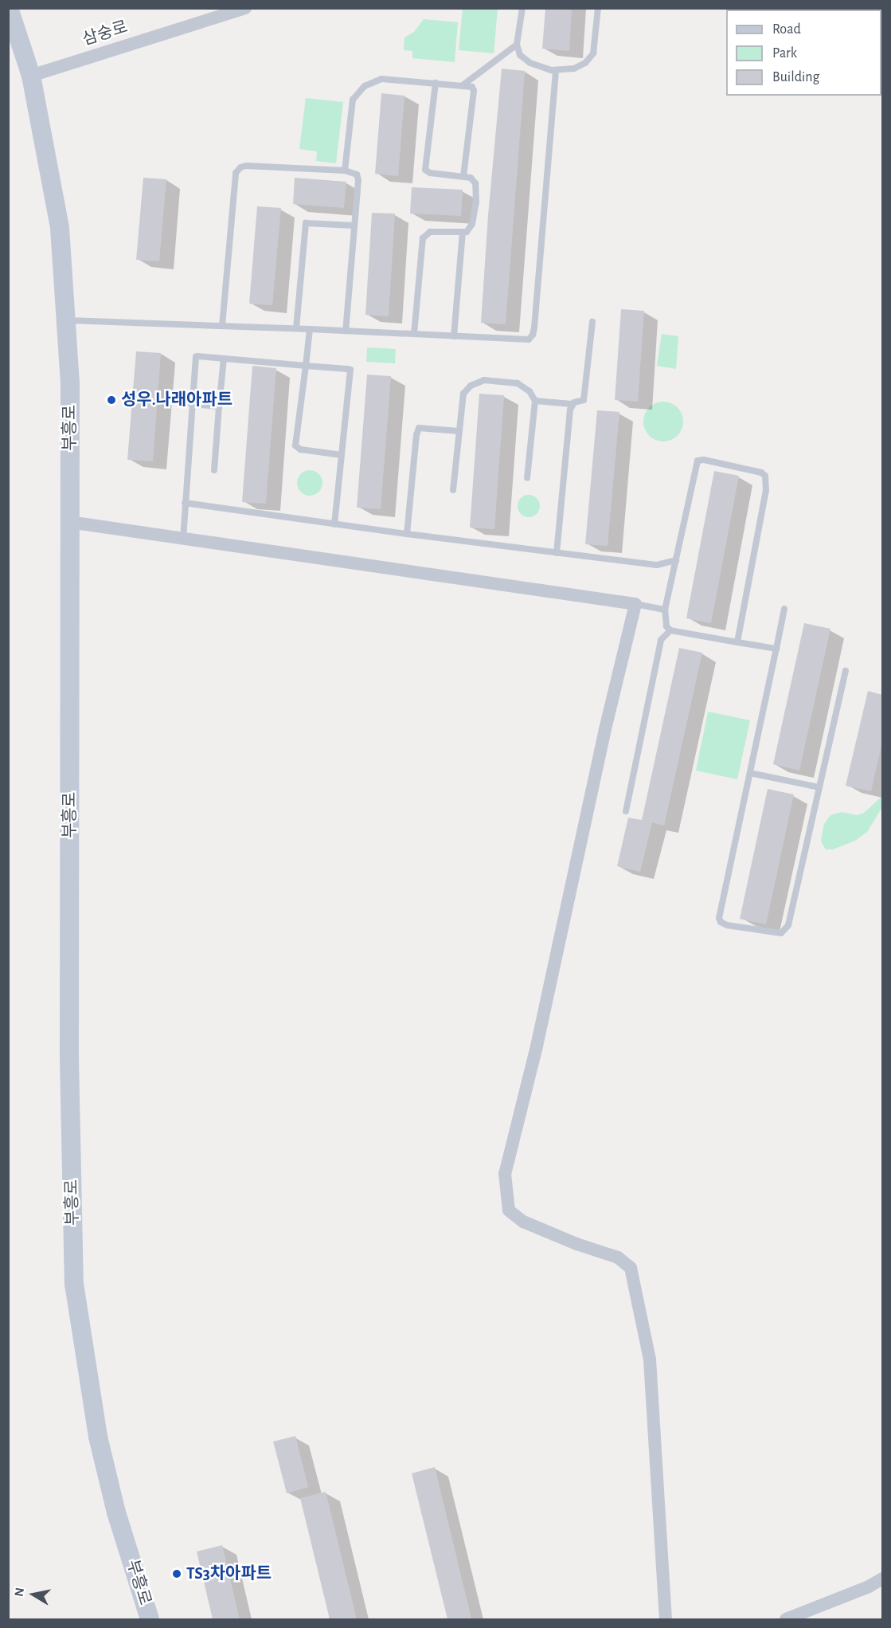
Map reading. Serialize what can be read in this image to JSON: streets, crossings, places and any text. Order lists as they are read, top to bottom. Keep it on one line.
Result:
{"streets":{"main road":["부흥로"],"street":["삼숭로"]},"crossings":[["삼숭로","부흥로"]],"places":["성우.나래아파트","TS3차아파트"],"legend":["Road","Park","Building"],"north":"left"}
